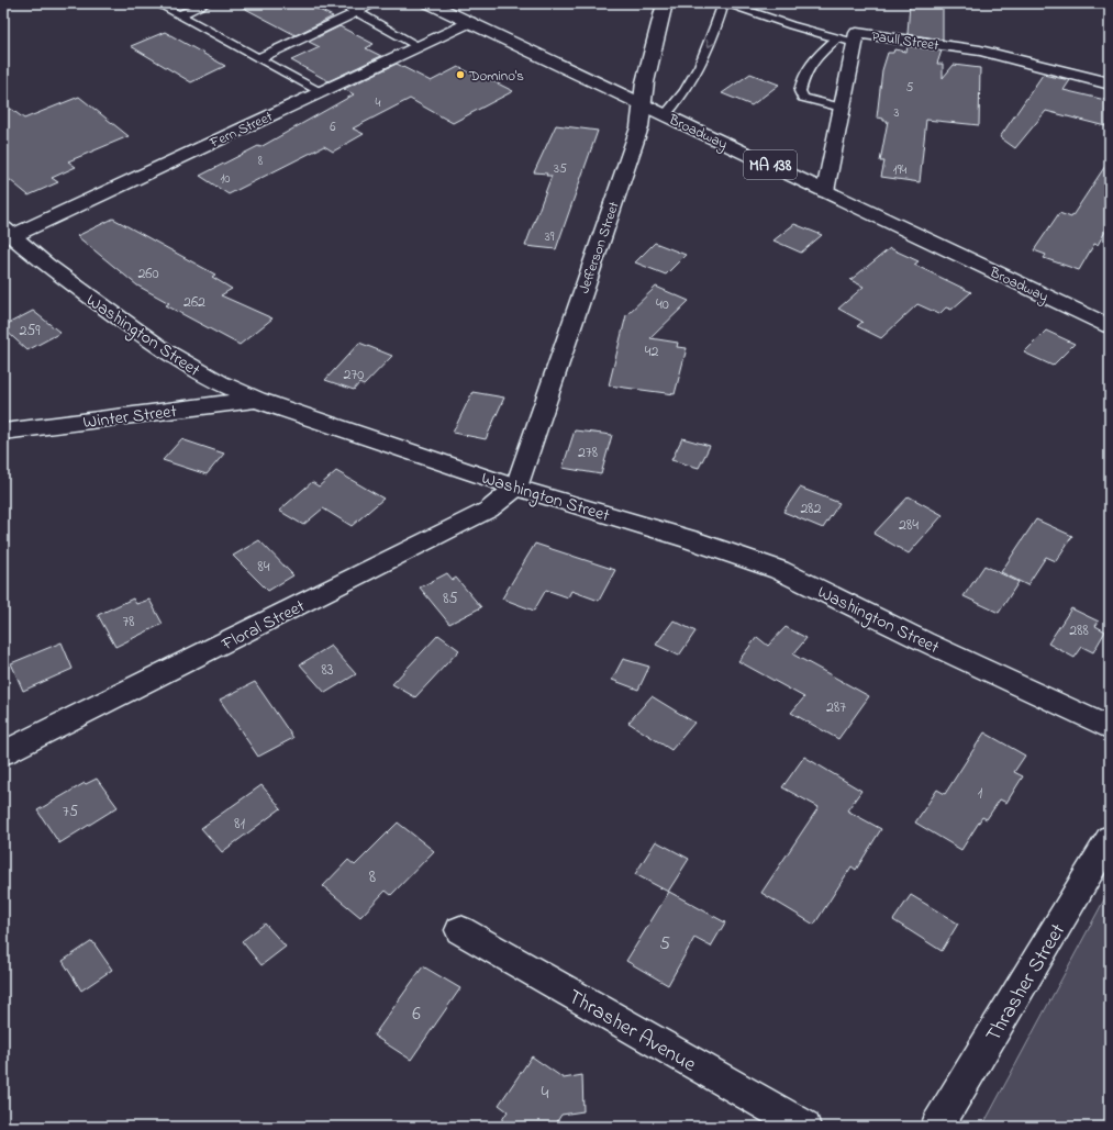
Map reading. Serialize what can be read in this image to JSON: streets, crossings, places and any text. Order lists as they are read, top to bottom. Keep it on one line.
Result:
{"streets":{"street":["Paull Street","Fern Street","Broadway","MA 138","Jefferson Street","Washington Street","Winter Street","Floral Street","Thrasher Street","Thrasher Avenue"]},"crossings":[["Paull Street","Broadway"],["Fern Street","Broadway"],["Fern Street","Washington Street"],["Broadway","Jefferson Street"],["Jefferson Street","Washington Street"],["Jefferson Street","Floral Street"],["Washington Street","Winter Street"],["Washington Street","Floral Street"]],"places":["Domino's"],"house_numbers":["5","4","3","6","8","35","194","10","39","260","262","40","259","42","270","278","282","284","84","85","78","288","83","287","1","75","81","8","5","6","4"]}
